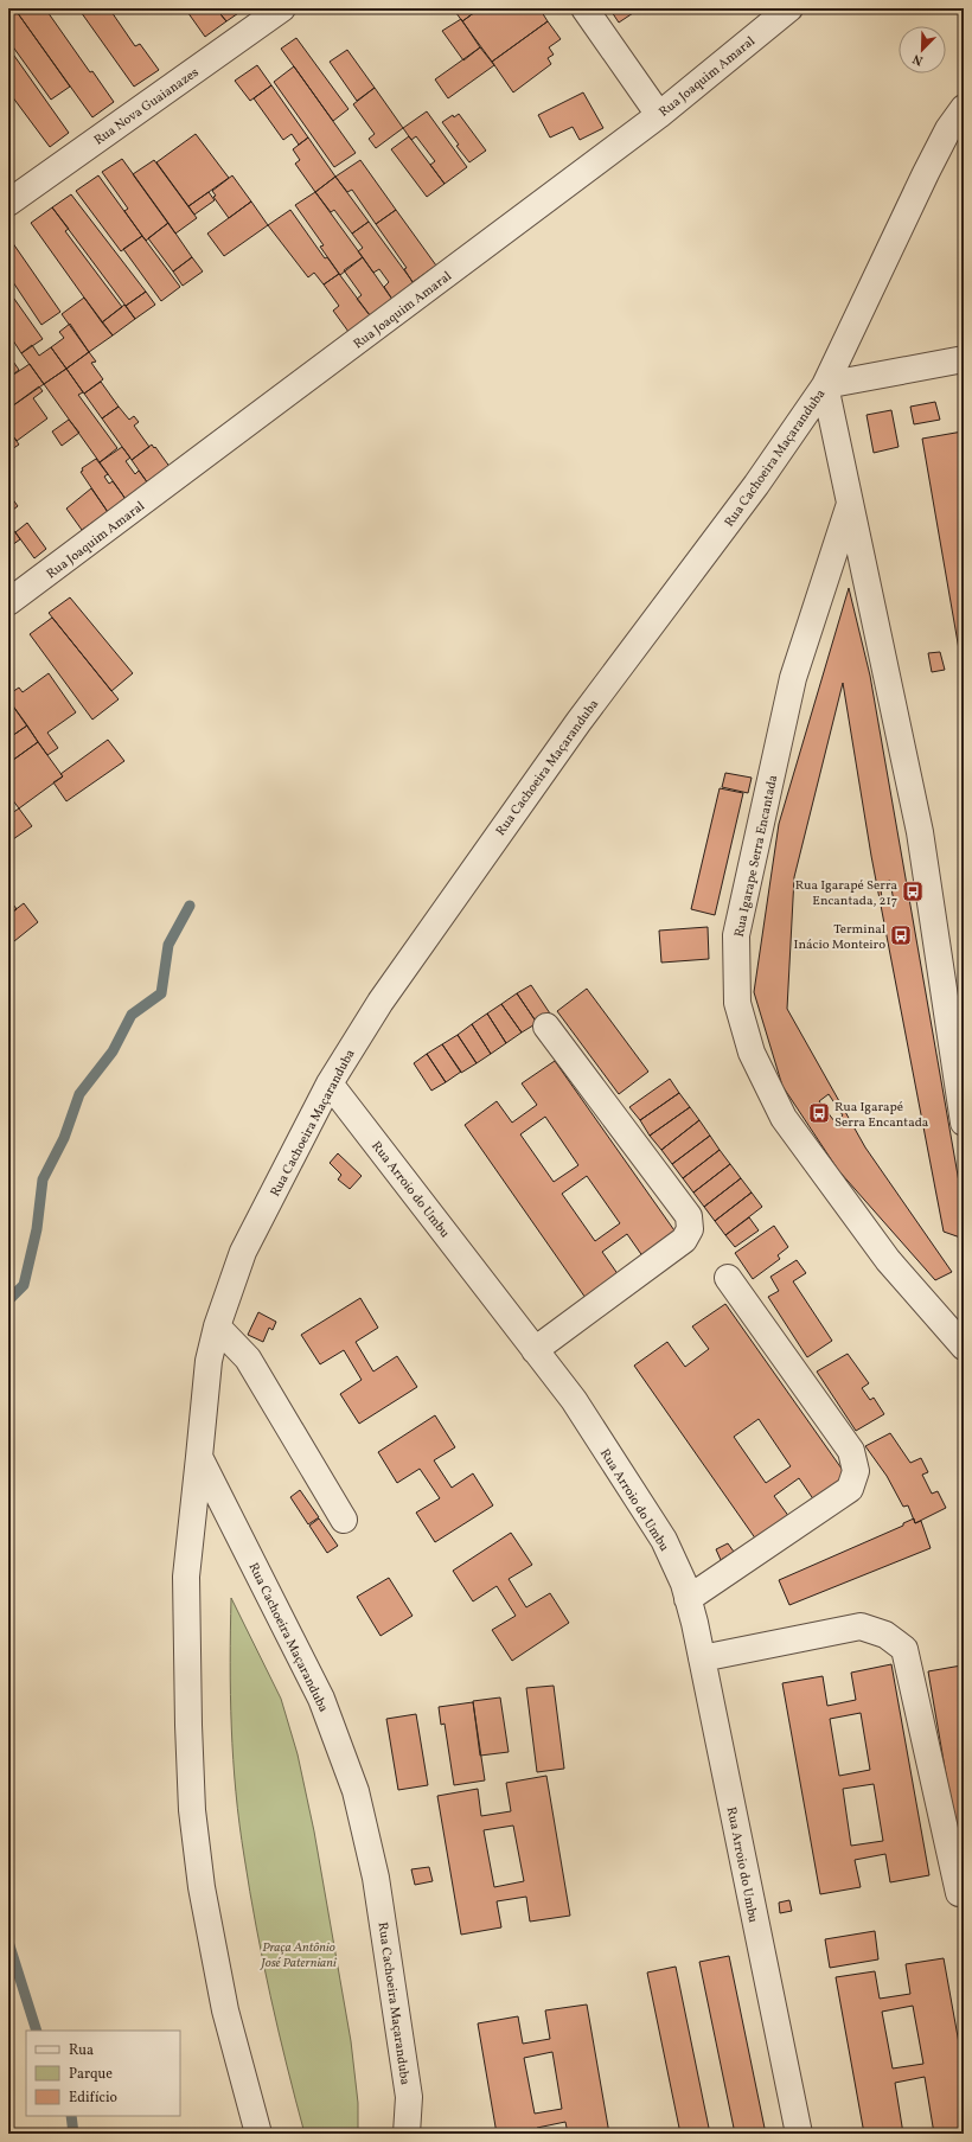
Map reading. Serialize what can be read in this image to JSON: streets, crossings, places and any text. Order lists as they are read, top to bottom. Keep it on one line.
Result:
{"streets":{"street":["Rua Joaquim Amaral","Rua Nova Guaianazes","Rua Cachoeira Maçaranduba","Rua Igarape Serra Encantada","Rua Arroio do Umbu"]},"crossings":[["Rua Cachoeira Maçaranduba","Rua Igarape Serra Encantada"],["Rua Cachoeira Maçaranduba","Rua Arroio do Umbu"]],"parks":["Praça Antônio José Paterniani"],"places":{"bus stop":["Rua Igarapé Serra Encantada, 217","Terminal Inácio Monteiro","Rua Igarapé Serra Encantada"]},"legend":["Rua","Parque","Edifício"],"north":"bottom left"}
